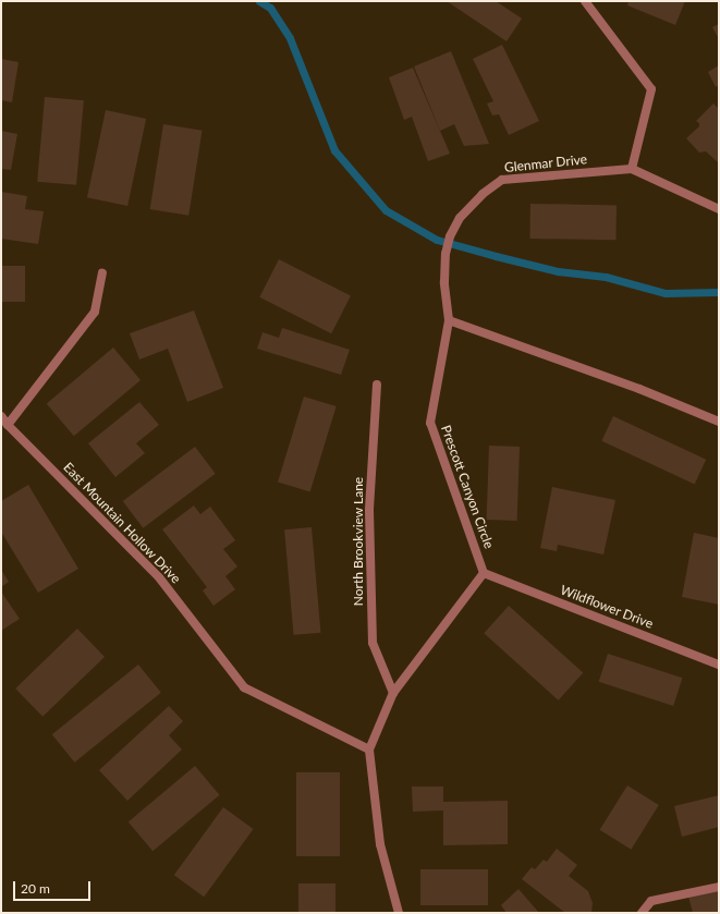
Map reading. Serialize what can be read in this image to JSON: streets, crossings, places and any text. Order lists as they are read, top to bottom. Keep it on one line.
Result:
{"streets":{"street":["Glenmar Drive","Prescott Canyon Circle","East Mountain Hollow Drive","North Brookview Lane","Wildflower Drive"]},"crossings":[["Glenmar Drive","Prescott Canyon Circle"],["Prescott Canyon Circle","Wildflower Drive"]],"scale_bar":"20 m"}
